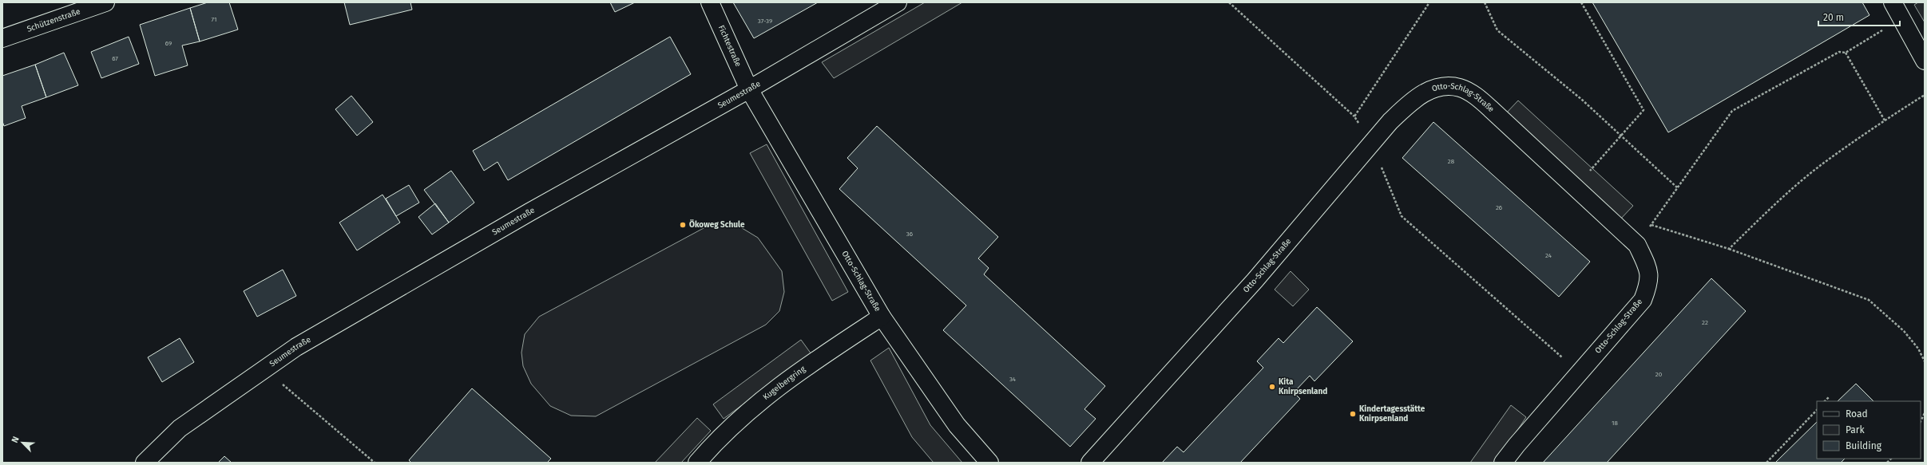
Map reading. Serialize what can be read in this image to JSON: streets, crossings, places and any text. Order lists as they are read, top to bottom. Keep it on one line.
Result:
{"streets":{"street":["Schützenstraße","Fichtestraße","Seumestraße","Otto-Schlag-Straße","Kugelbergring"]},"crossings":[["Fichtestraße","Seumestraße"],["Fichtestraße","Otto-Schlag-Straße"],["Seumestraße","Otto-Schlag-Straße"],["Otto-Schlag-Straße","Kugelbergring"]],"places":["Ökoweg Schule","Kita Knirpsenland","Kindertagesstätte Knirpsenland"],"house_numbers":["71","37-39","69","67","28","26","36","24","22","20","34","18"],"legend":["Road","Park","Building"],"scale_bar":"20 m","north":"top left"}
